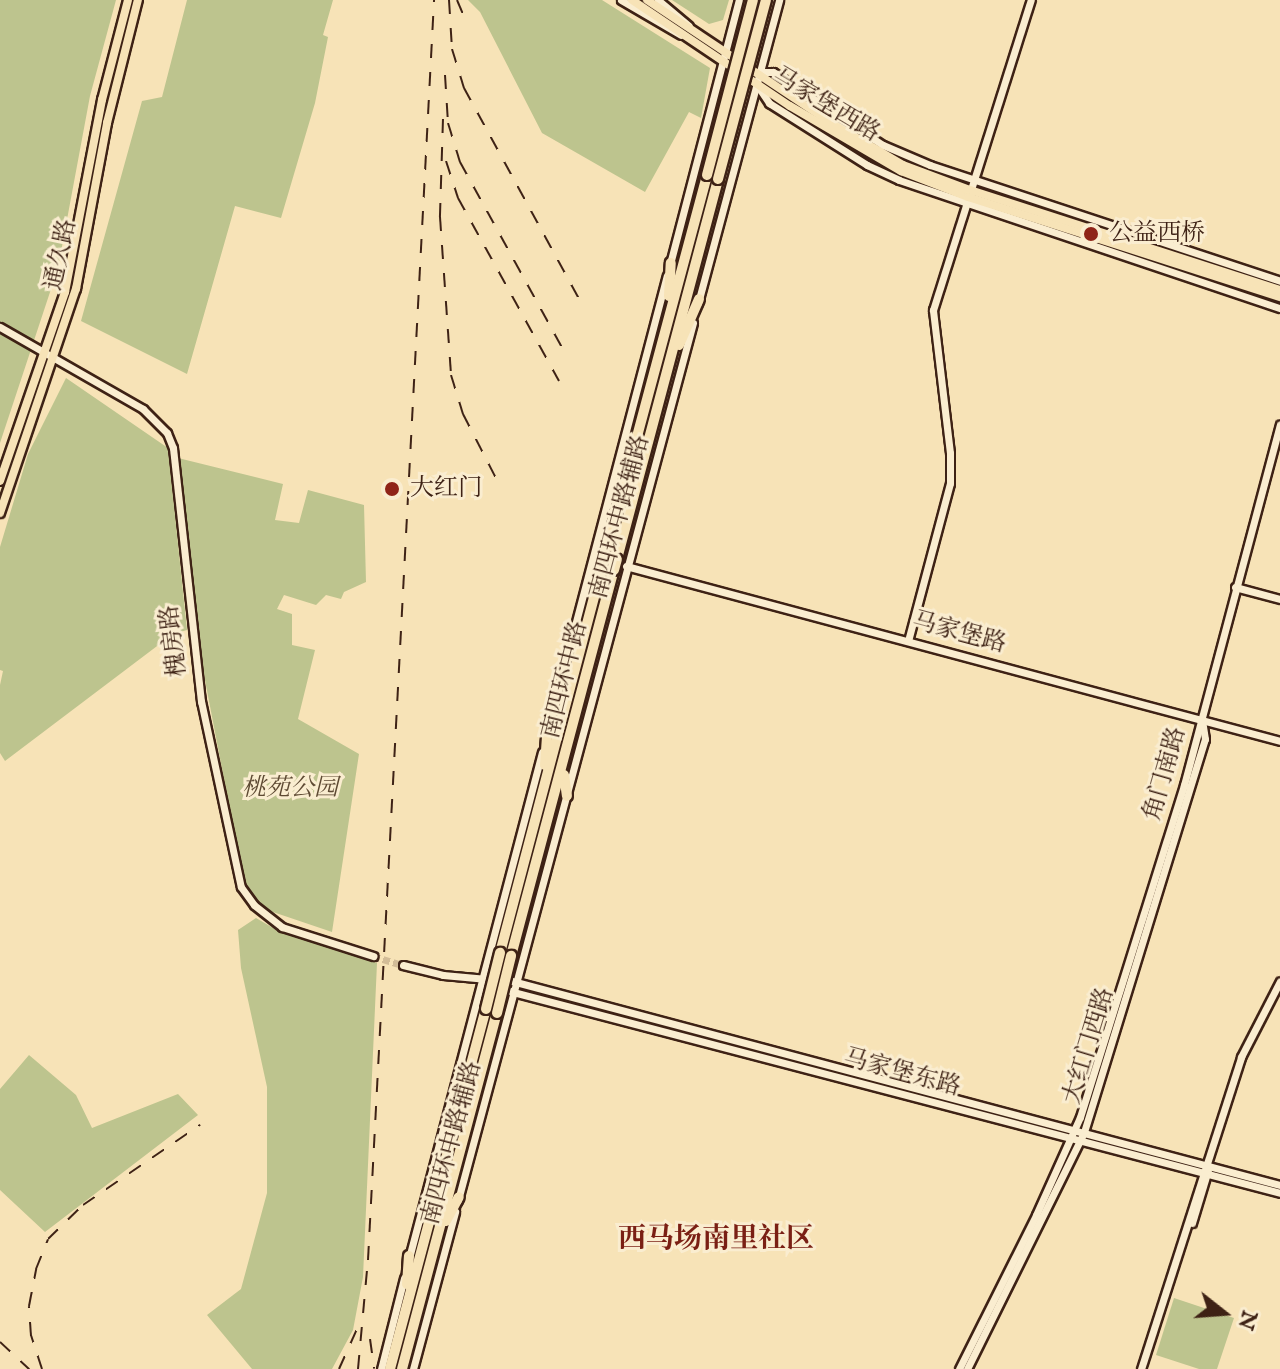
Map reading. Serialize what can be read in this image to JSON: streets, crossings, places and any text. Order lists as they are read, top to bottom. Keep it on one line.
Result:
{"streets":{"highway":["南四环中路"],"main road":["马家堡西路","通久路","南四环中路辅路","马家堡路","槐房路","角门南路","大红门西路","马家堡东路"]},"crossings":[["马家堡西路","南四环中路辅路"],["通久路","槐房路"],["南四环中路辅路","马家堡路"],["南四环中路辅路","马家堡东路"],["马家堡路","角门南路"],["角门南路","大红门西路"],["角门南路","马家堡东路"],["大红门西路","马家堡东路"]],"districts":["西马场南里社区"],"parks":["桃苑公园"],"places":["公益西桥","大红门"],"north":"right"}
